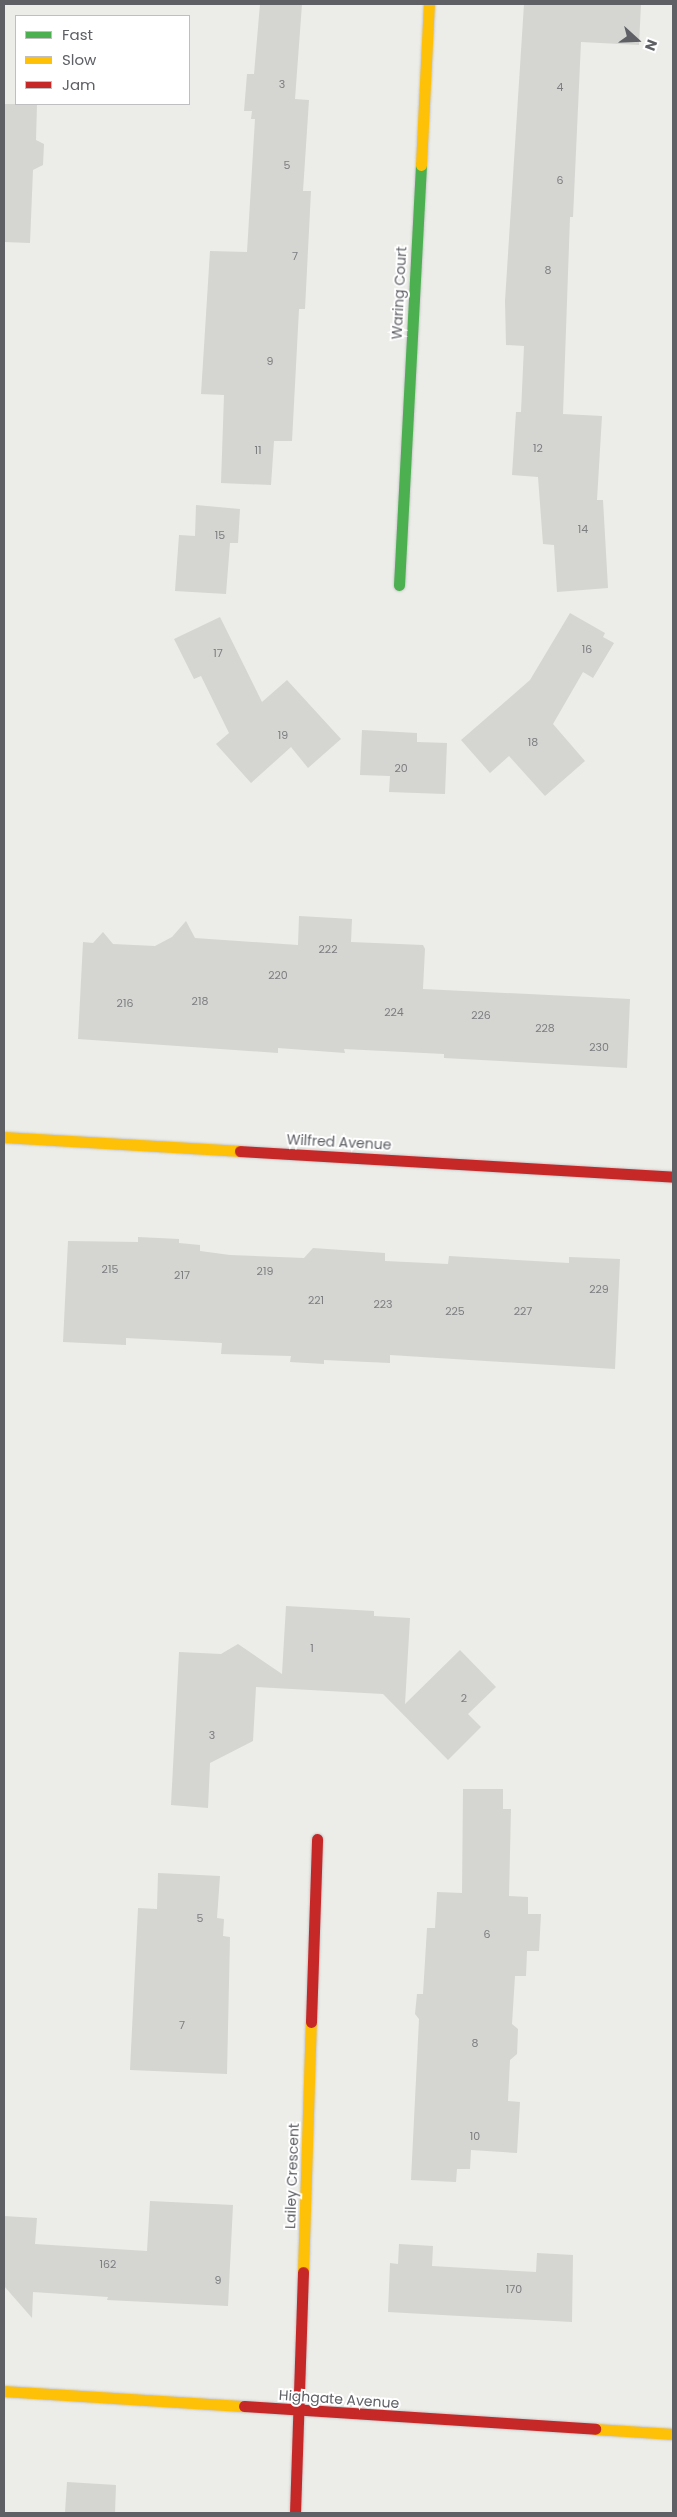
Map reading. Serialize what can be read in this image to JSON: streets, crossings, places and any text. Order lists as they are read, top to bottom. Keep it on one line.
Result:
{"streets":{"street":["Waring Court","Wilfred Avenue","Lailey Crescent","Highgate Avenue"]},"crossings":[["Lailey Crescent","Highgate Avenue"]],"house_numbers":["3","4","5","6","7","8","9","12","11","14","15","16","17","19","18","20","222","220","218","216","224","226","228","230","215","219","217","229","221","223","225","227","1","2","3","5","6","7","8","10","162","9","170"],"legend":["Fast","Slow","Jam"],"north":"right"}
